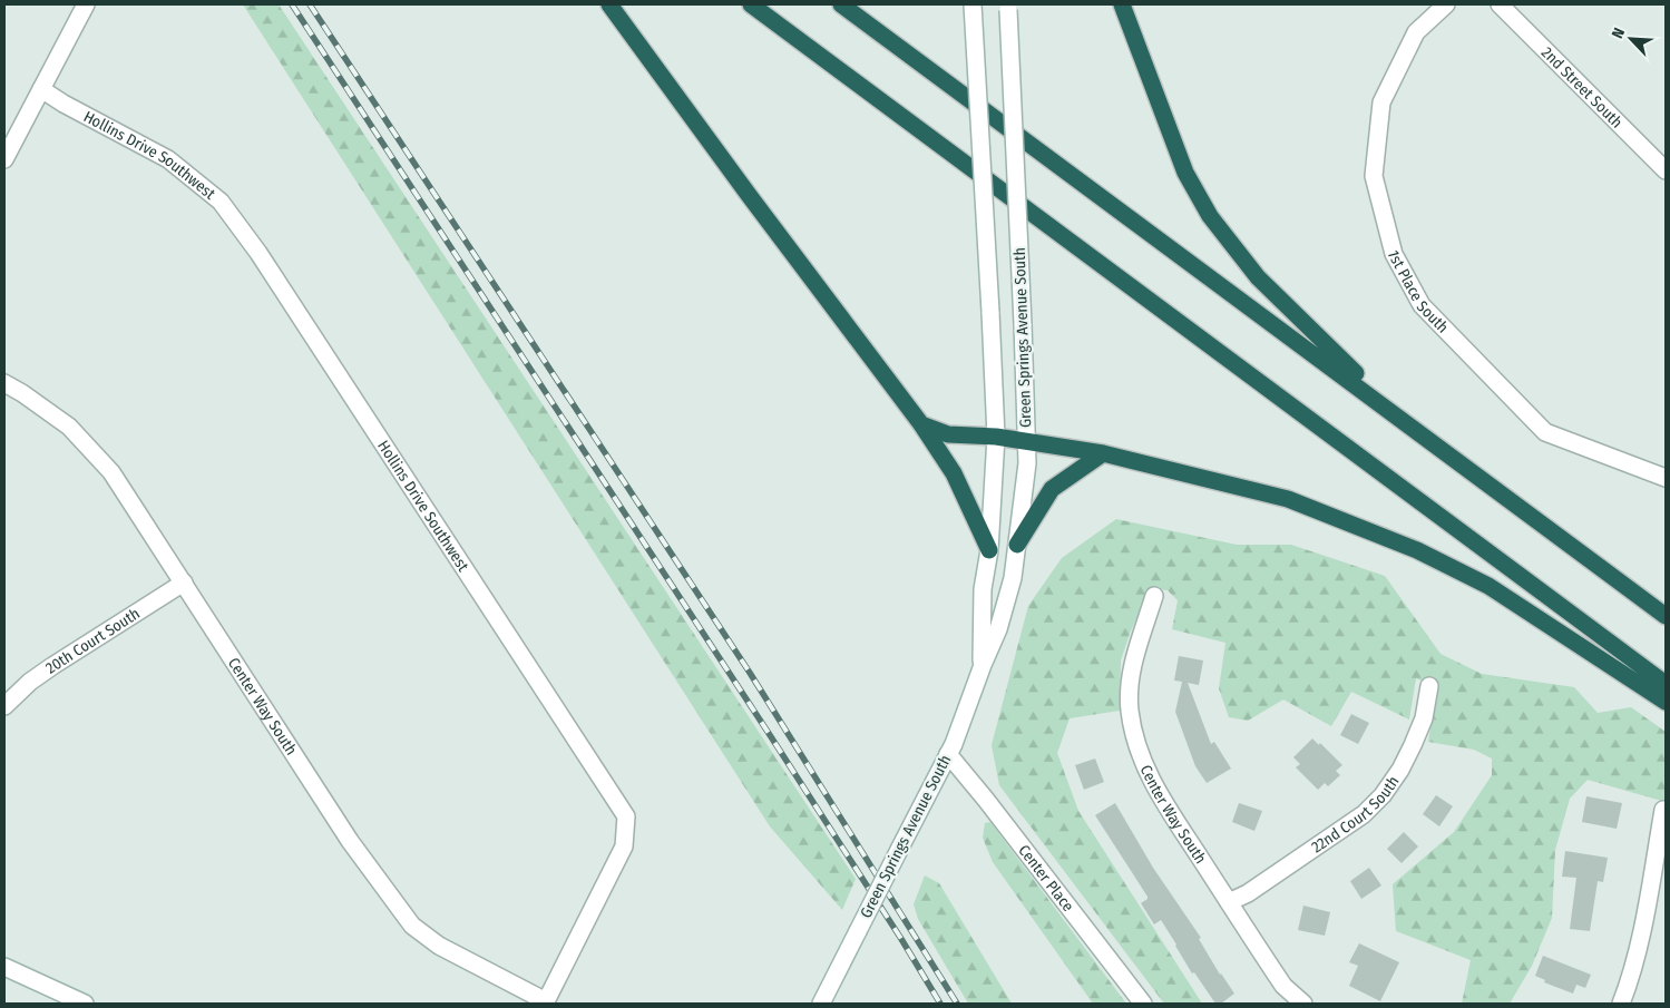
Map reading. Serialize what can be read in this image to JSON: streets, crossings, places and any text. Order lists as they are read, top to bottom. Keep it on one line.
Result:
{"streets":{"street":["2nd Street South","Hollins Drive Southwest","1st Place South","Green Springs Avenue South","20th Court South","Center Way South","22nd Court South","Center Place"]},"crossings":[["Hollins Drive Southwest","Center Way South"],["Green Springs Avenue South","Center Place"],["20th Court South","Center Way South"],["Center Way South","22nd Court South"]],"north":"top left"}
